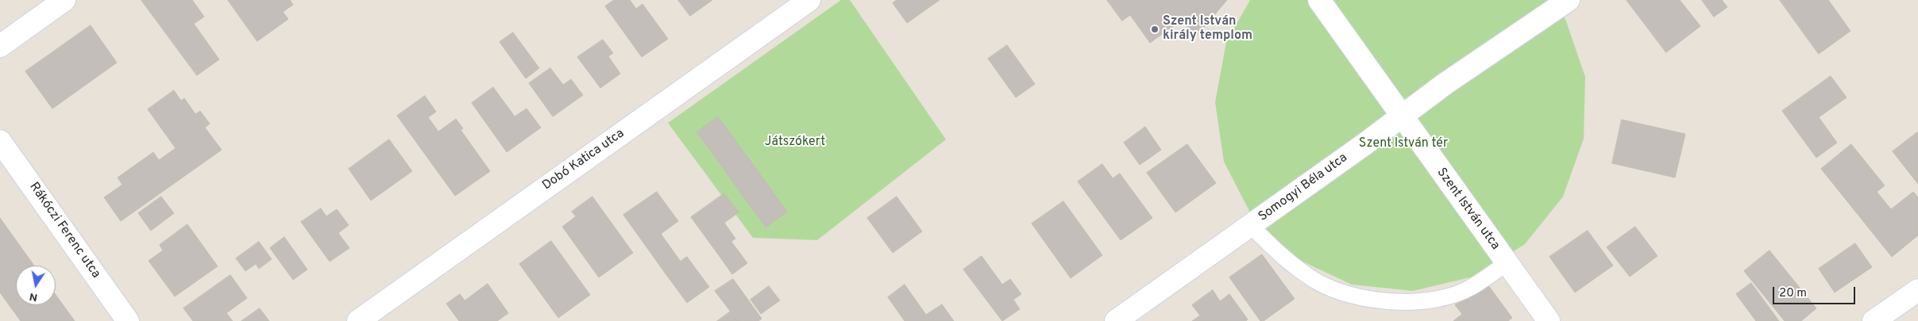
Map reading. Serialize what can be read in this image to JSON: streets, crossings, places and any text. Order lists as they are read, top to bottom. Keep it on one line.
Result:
{"streets":{"street":["Dobó Katica utca","Somogyi Béla utca","Szent István utca","Rákóczi Ferenc utca"]},"crossings":[["Somogyi Béla utca","Szent István utca"]],"parks":["Játszókert","Szent István tér"],"places":["Szent István király templom"],"scale_bar":"20 m","north":"bottom"}
